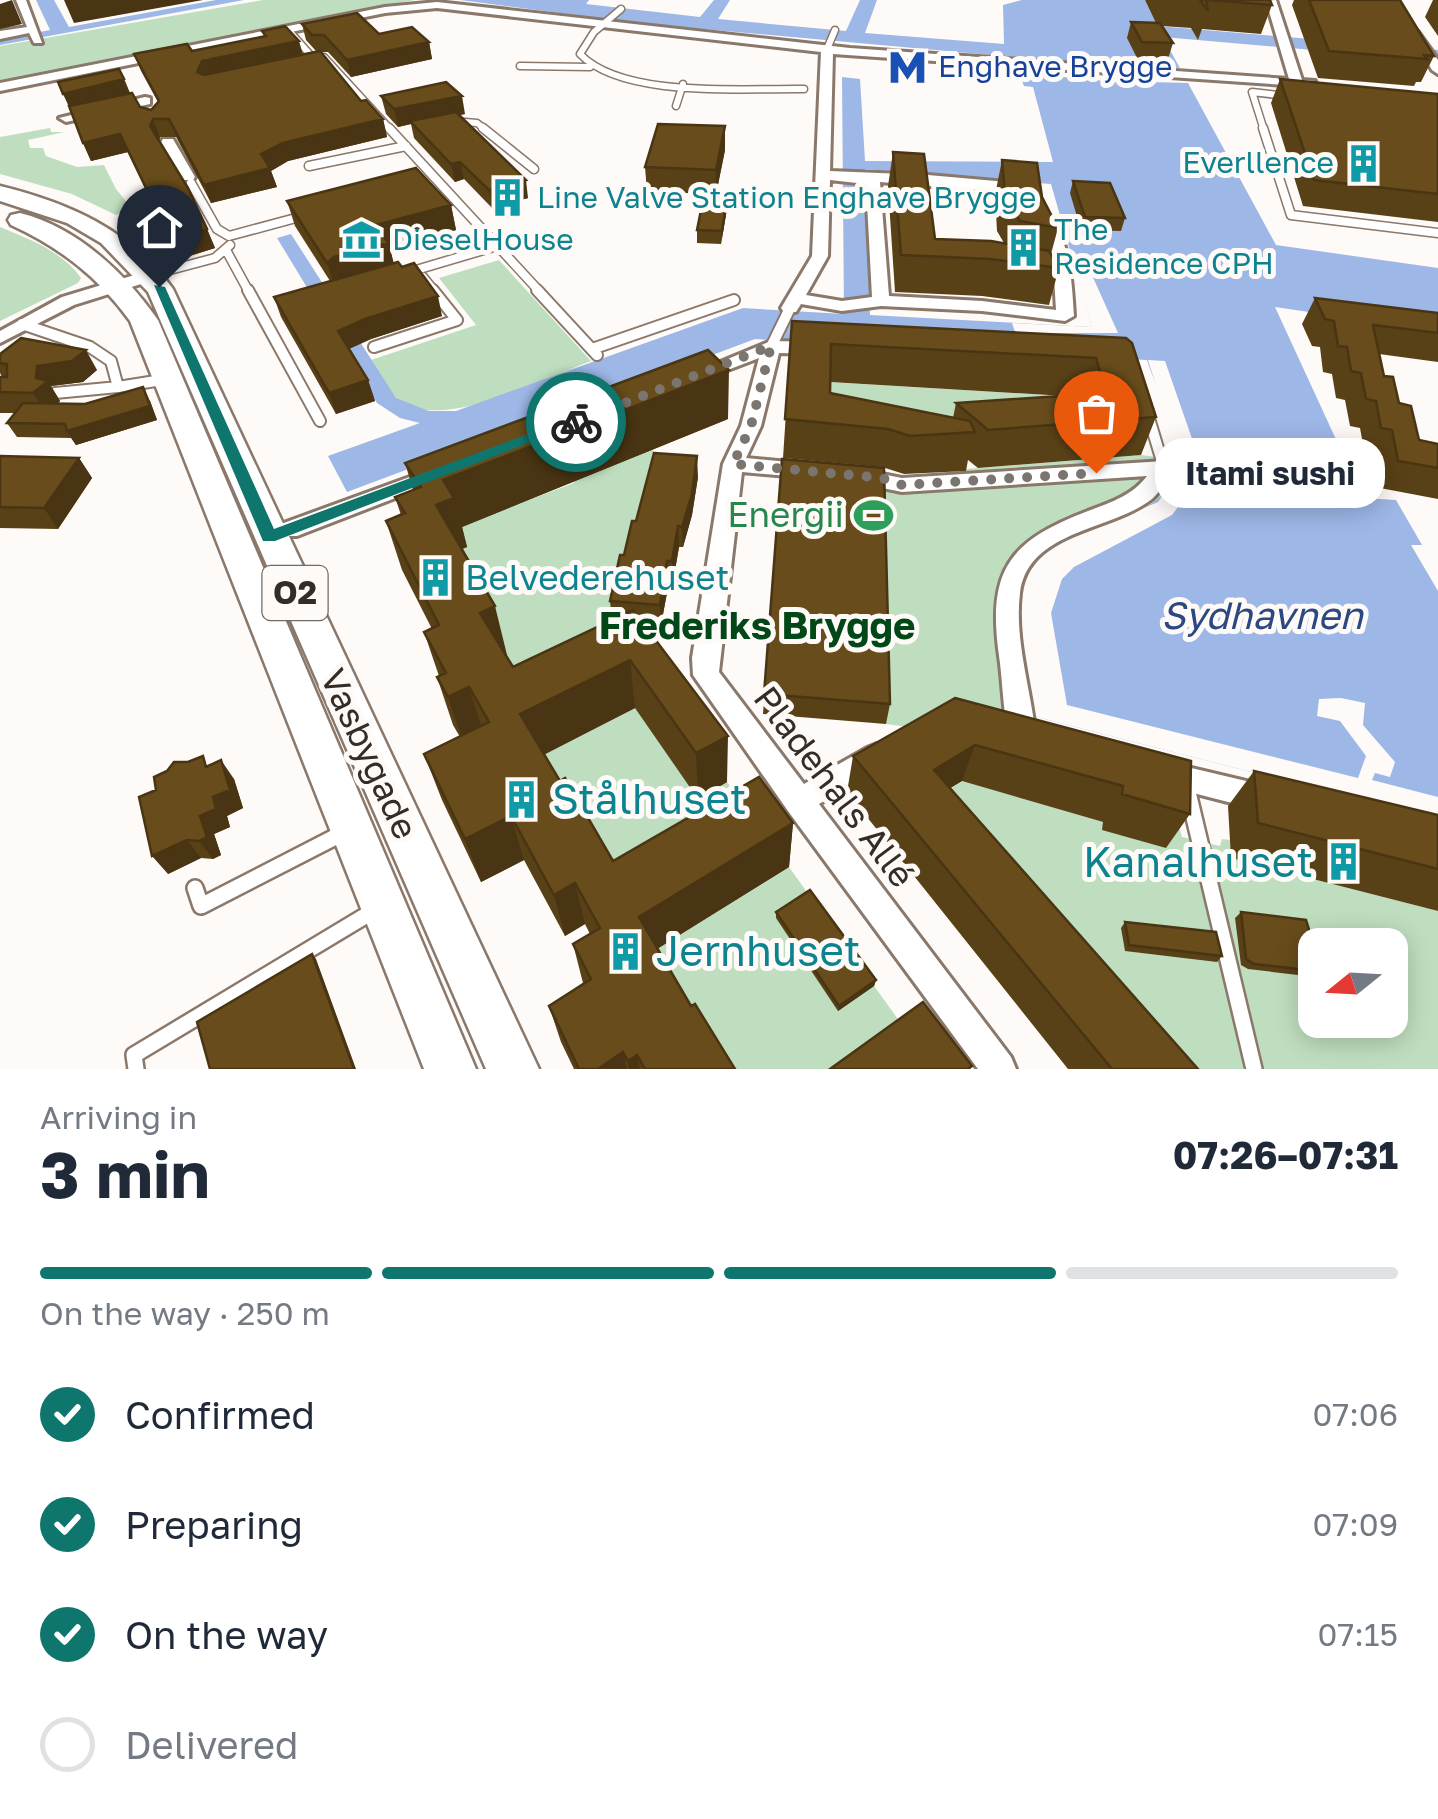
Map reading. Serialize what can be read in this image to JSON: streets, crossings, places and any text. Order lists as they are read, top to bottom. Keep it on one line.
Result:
{"streets":{"main road":["O2","Vasbygade"],"street":["Pladehals Allé"]},"districts":["Frederiks Brygge"],"water":["Sydhavnen"],"places":{"metro station":["Enghave Brygge"],"building":["Everllence","Line Valve Station Enghave Brygge","The Residence CPH","Belvederehuset","Stålhuset","Kanalhuset","Jernhuset"],"museum":["DieselHouse"],"other":["Itami sushi"],"sports":["Energii"]},"north":"left","page":{"bubble":"Itami sushi","heading":["3 min","Arriving in","07:26–07:31"],"bar":"On the way · 250 m","list":[["Confirmed","07:06"],["Preparing","07:09"],["On the way","07:15"],"Delivered"]}}
